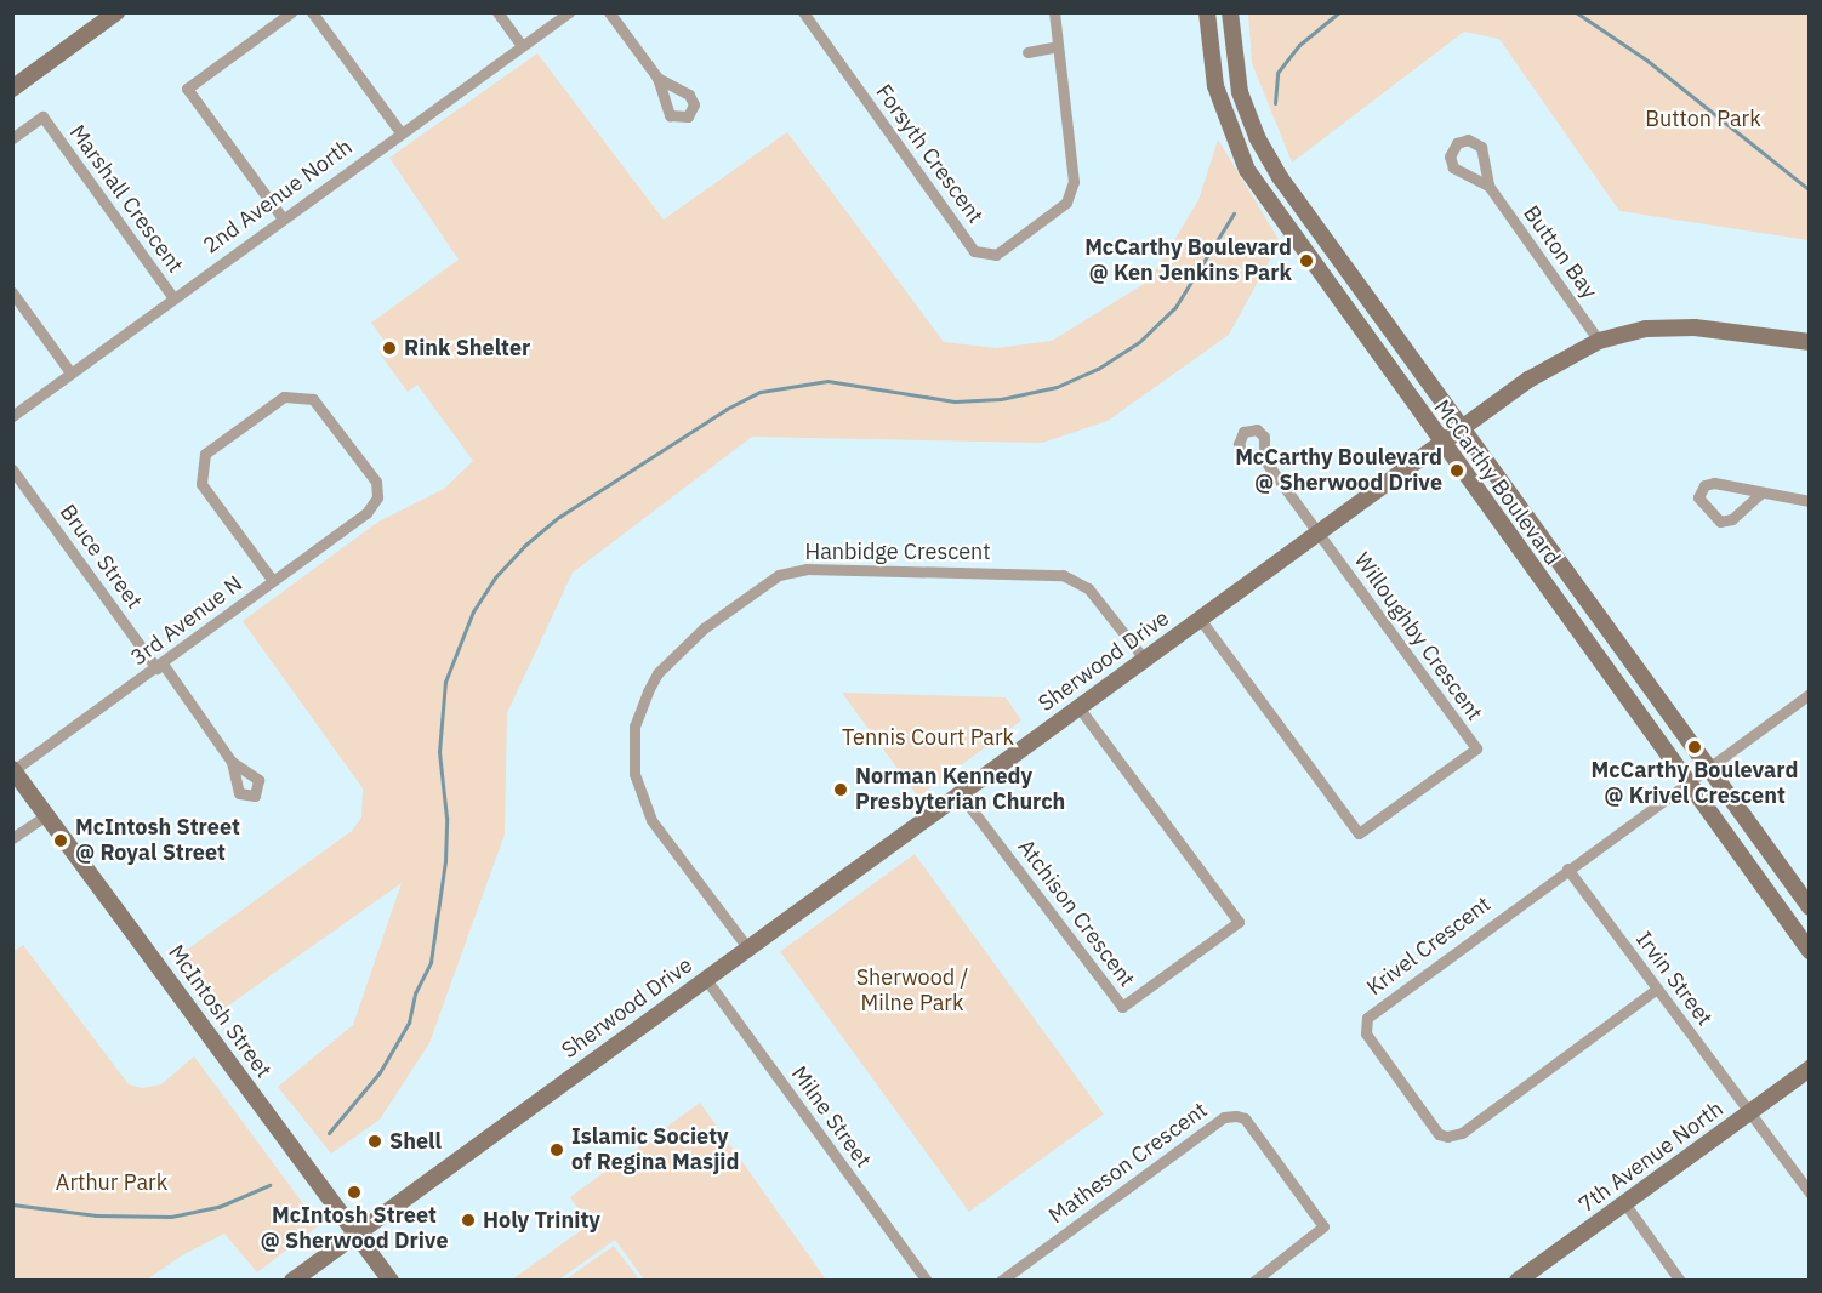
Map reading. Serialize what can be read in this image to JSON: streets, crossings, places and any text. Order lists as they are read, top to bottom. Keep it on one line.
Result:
{"streets":{"street":["Forsyth Crescent","2nd Avenue North","Marshall Crescent","Button Bay","McCarthy Boulevard","Hanbidge Crescent","Bruce Street","3rd Avenue N","Willoughby Crescent","Sherwood Drive","Atchison Crescent","Krivel Crescent","Irvin Street","McIntosh Street","Milne Street","7th Avenue North","Matheson Crescent"]},"crossings":[["2nd Avenue North","Marshall Crescent"],["Button Bay","Sherwood Drive"],["McCarthy Boulevard","Sherwood Drive"],["McCarthy Boulevard","Krivel Crescent"],["Hanbidge Crescent","Sherwood Drive"],["Bruce Street","3rd Avenue N"],["3rd Avenue N","McIntosh Street"],["Willoughby Crescent","Sherwood Drive"],["Sherwood Drive","Atchison Crescent"],["Sherwood Drive","McIntosh Street"],["Sherwood Drive","Milne Street"],["Krivel Crescent","Irvin Street"],["Irvin Street","7th Avenue North"]],"parks":["Button Park","Tennis Court Park","Sherwood / Milne Park","Arthur Park"],"places":["McCarthy Boulevard @ Ken Jenkins Park","Rink Shelter","McCarthy Boulevard @ Sherwood Drive","McCarthy Boulevard @ Krivel Crescent","Norman Kennedy Presbyterian Church","McIntosh Street @ Royal Street","Shell","Islamic Society of Regina Masjid","McIntosh Street @ Sherwood Drive","Holy Trinity"]}
